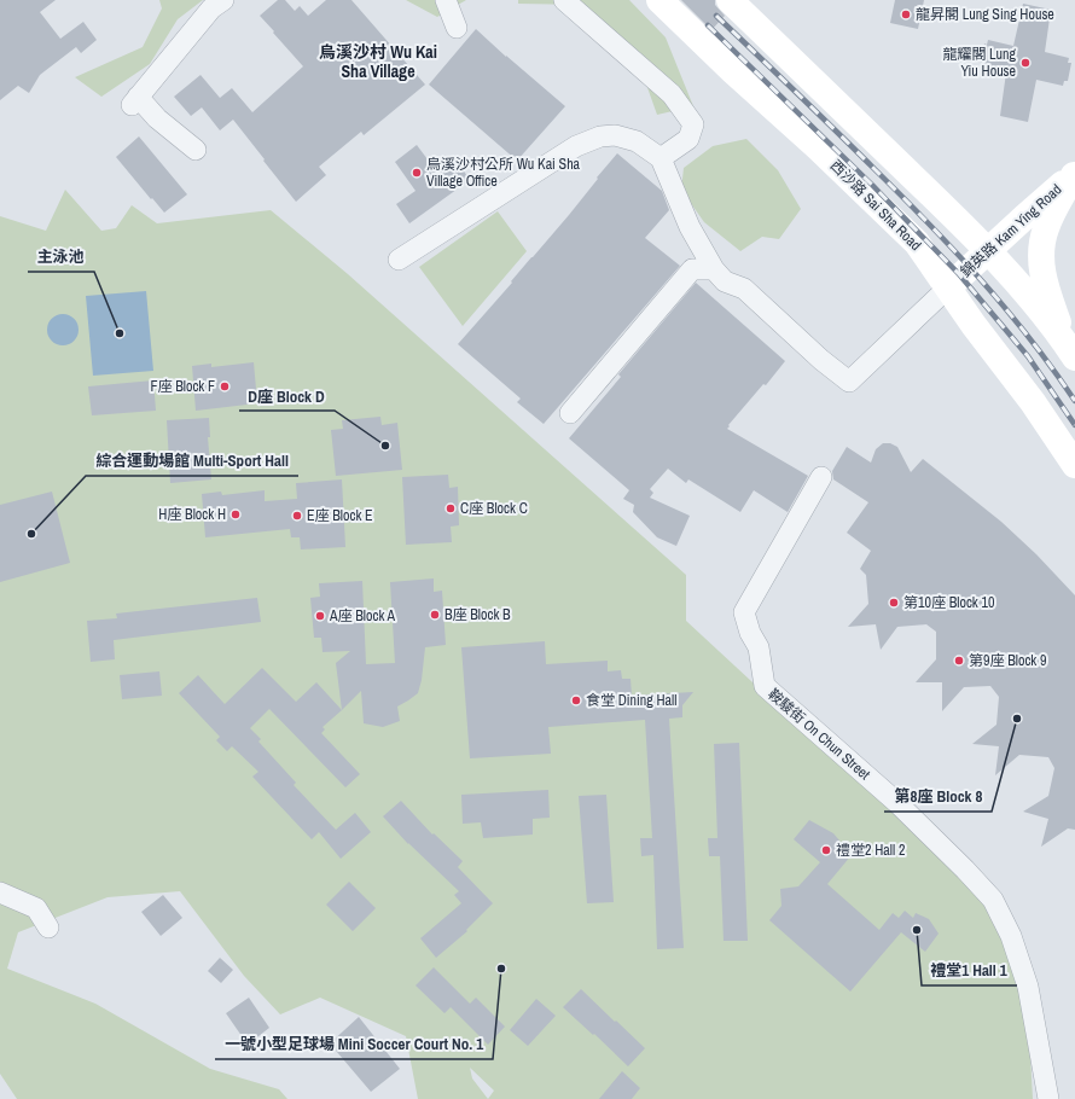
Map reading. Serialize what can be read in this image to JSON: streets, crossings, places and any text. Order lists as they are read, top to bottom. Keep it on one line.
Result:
{"streets":{"main road":["西沙路 Sai Sha Road","錦英路 Kam Ying Road"],"street":["鞍駿街 On Chun Street"]},"crossings":[["西沙路 Sai Sha Road","錦英路 Kam Ying Road"]],"districts":["烏溪沙村 Wu Kai Sha Village"],"places":["龍昇閣 Lung Sing House","龍耀閣 Lung Yiu House","烏溪沙村公所 Wu Kai Sha Village Office","主泳池","F座 Block F","D座 Block D","C座 Block C","H座 Block H","E座 Block E","綜合運動場館 Multi-Sport Hall","第10座 Block 10","B座 Block B","A座 Block A","第9座 Block 9","食堂 Dining Hall","第8座 Block 8","禮堂2 Hall 2","禮堂1 Hall 1","一號小型足球場 Mini Soccer Court No. 1"]}
